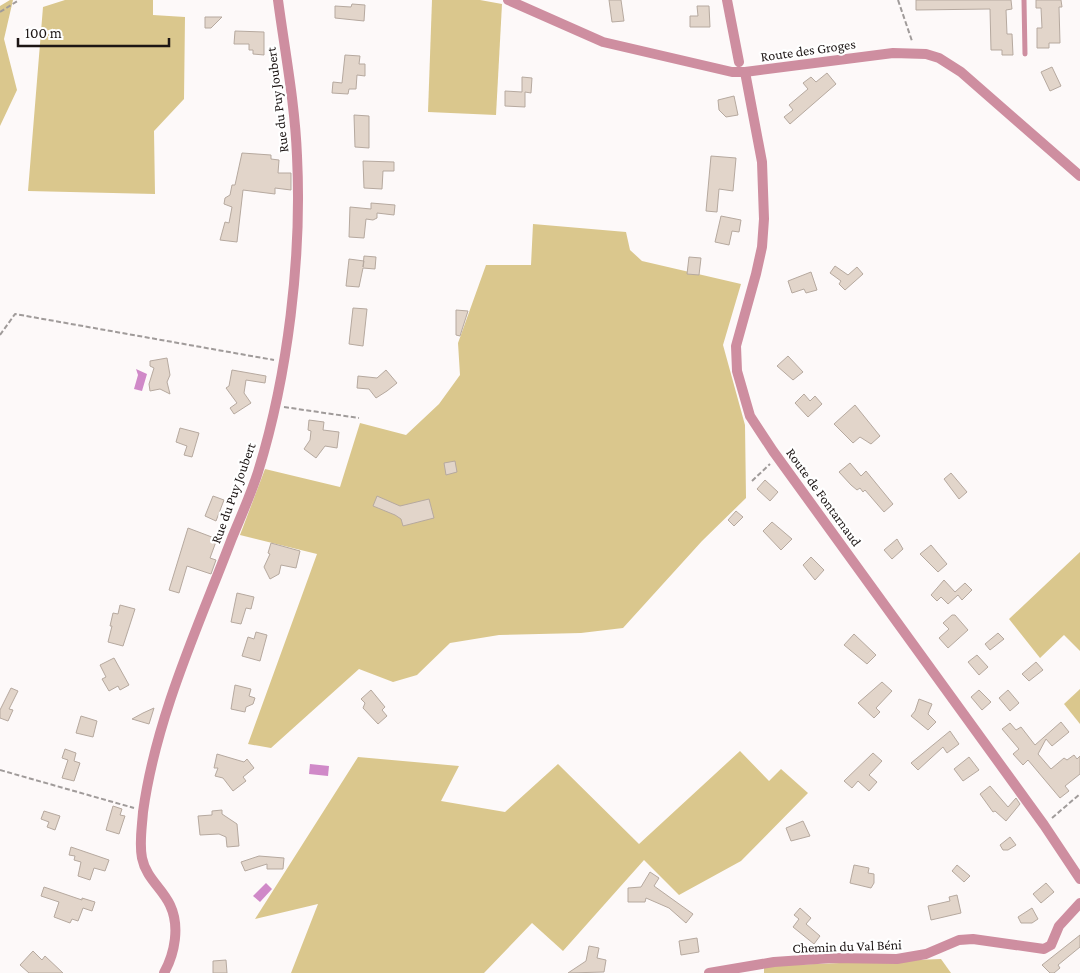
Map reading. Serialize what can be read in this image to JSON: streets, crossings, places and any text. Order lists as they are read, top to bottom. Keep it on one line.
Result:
{"streets":{"street":["Route des Groges","Rue du Puy Joubert","Route de Fontarnaud","Chemin du Val Béni"]},"crossings":[["Route des Groges","Route de Fontarnaud"]],"scale_bar":"100 m"}
